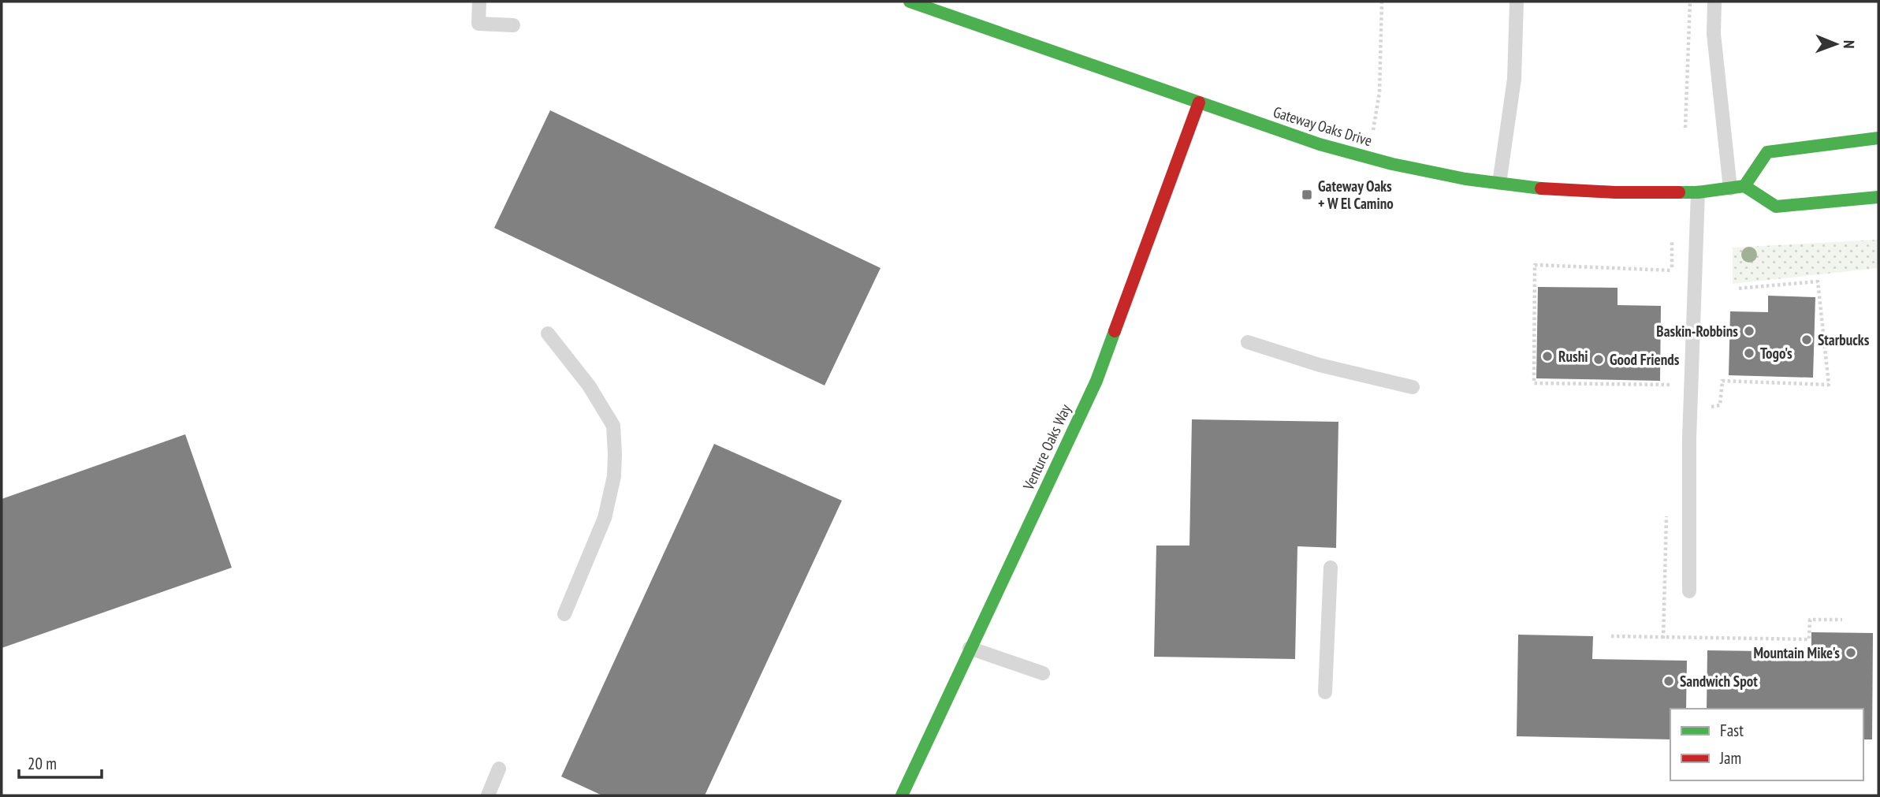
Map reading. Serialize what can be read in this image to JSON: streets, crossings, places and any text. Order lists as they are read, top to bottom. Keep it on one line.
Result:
{"streets":{"street":["Gateway Oaks Drive","Venture Oaks Way"]},"crossings":[["Gateway Oaks Drive","Venture Oaks Way"]],"places":{"transit":["Gateway Oaks + W El Camino"],"other":["Baskin-Robbins","Starbucks","Togo's","Rushi","Good Friends","Mountain Mike's","Sandwich Spot"]},"legend":["Fast","Jam"],"scale_bar":"20 m","north":"right"}
